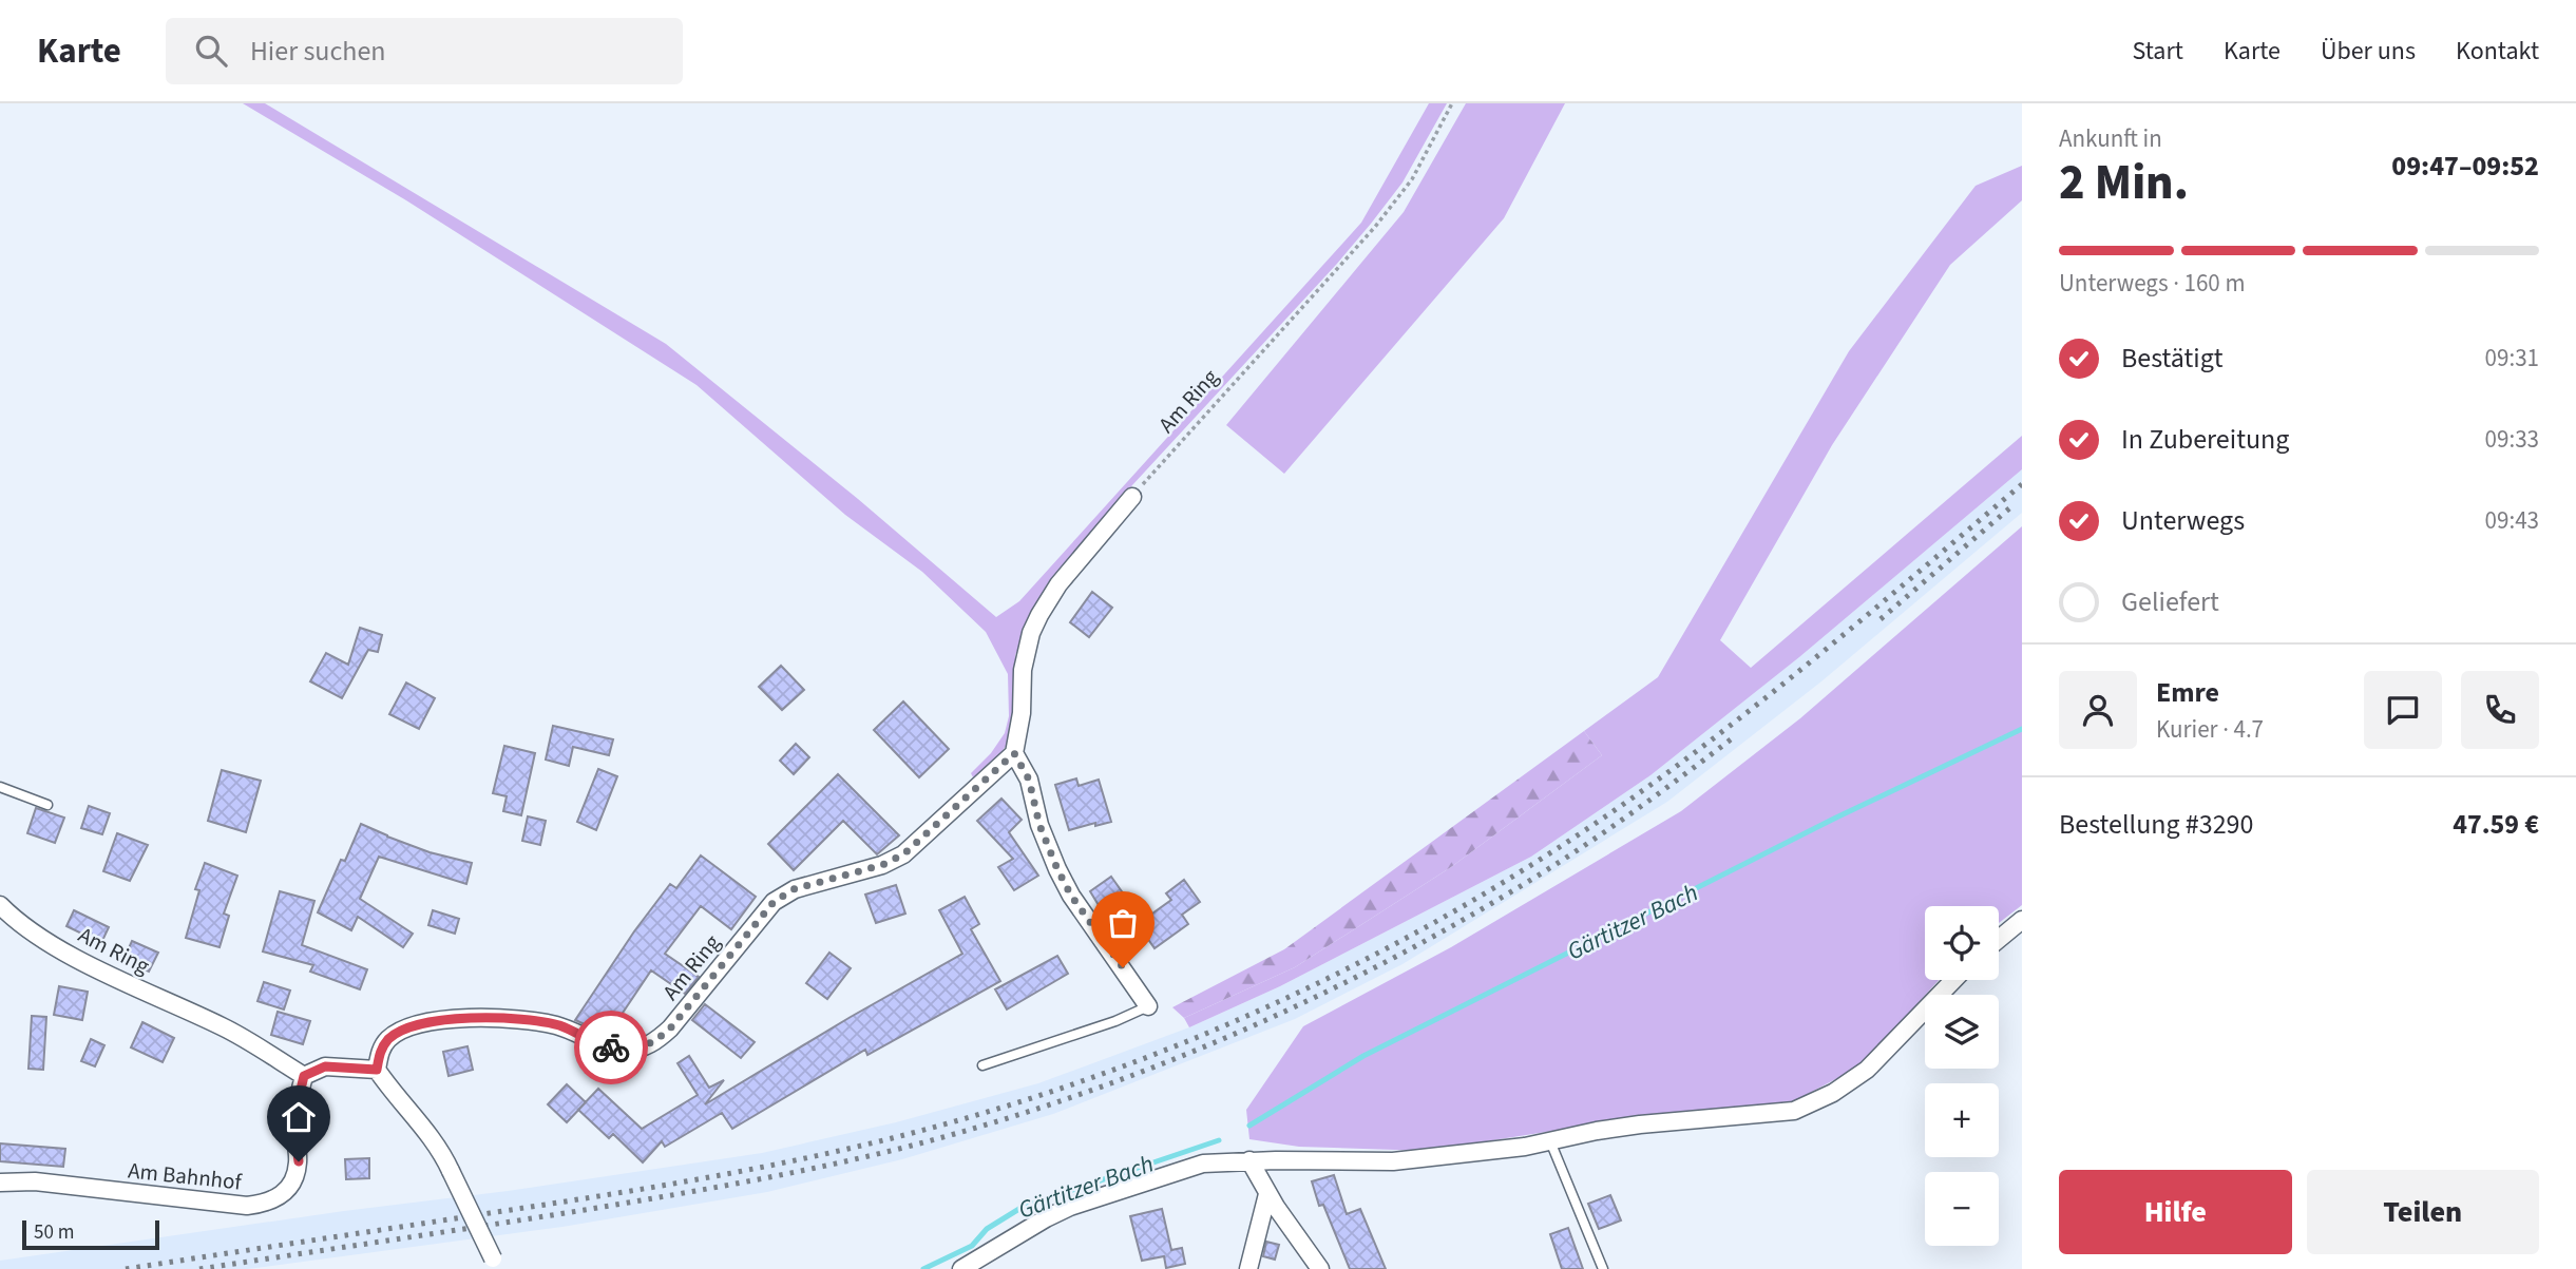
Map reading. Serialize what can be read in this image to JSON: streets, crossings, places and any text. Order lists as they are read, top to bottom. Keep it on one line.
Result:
{"streets":{"street":["Am Ring","Am Bahnhof"]},"crossings":[["Am Ring","Am Bahnhof"]],"water":["Gärtitzer Bach"],"scale_bar":"50 m","page":{"header":"Karte","search":"Hier suchen","nav":["Start","Karte","Über uns","Kontakt"],"heading":["2 Min.","Ankunft in","09:47–09:52"],"panel":["Emre","Kurier · 4.7","Bestellung #3290","47.59 €"],"bar":"Unterwegs · 160 m","list":[["Bestätigt","09:31"],["In Zubereitung","09:33"],["Unterwegs","09:43"],"Geliefert"],"map_buttons":["+","−"],"buttons":["Hilfe","Teilen"],"scale":"50 m"}}
